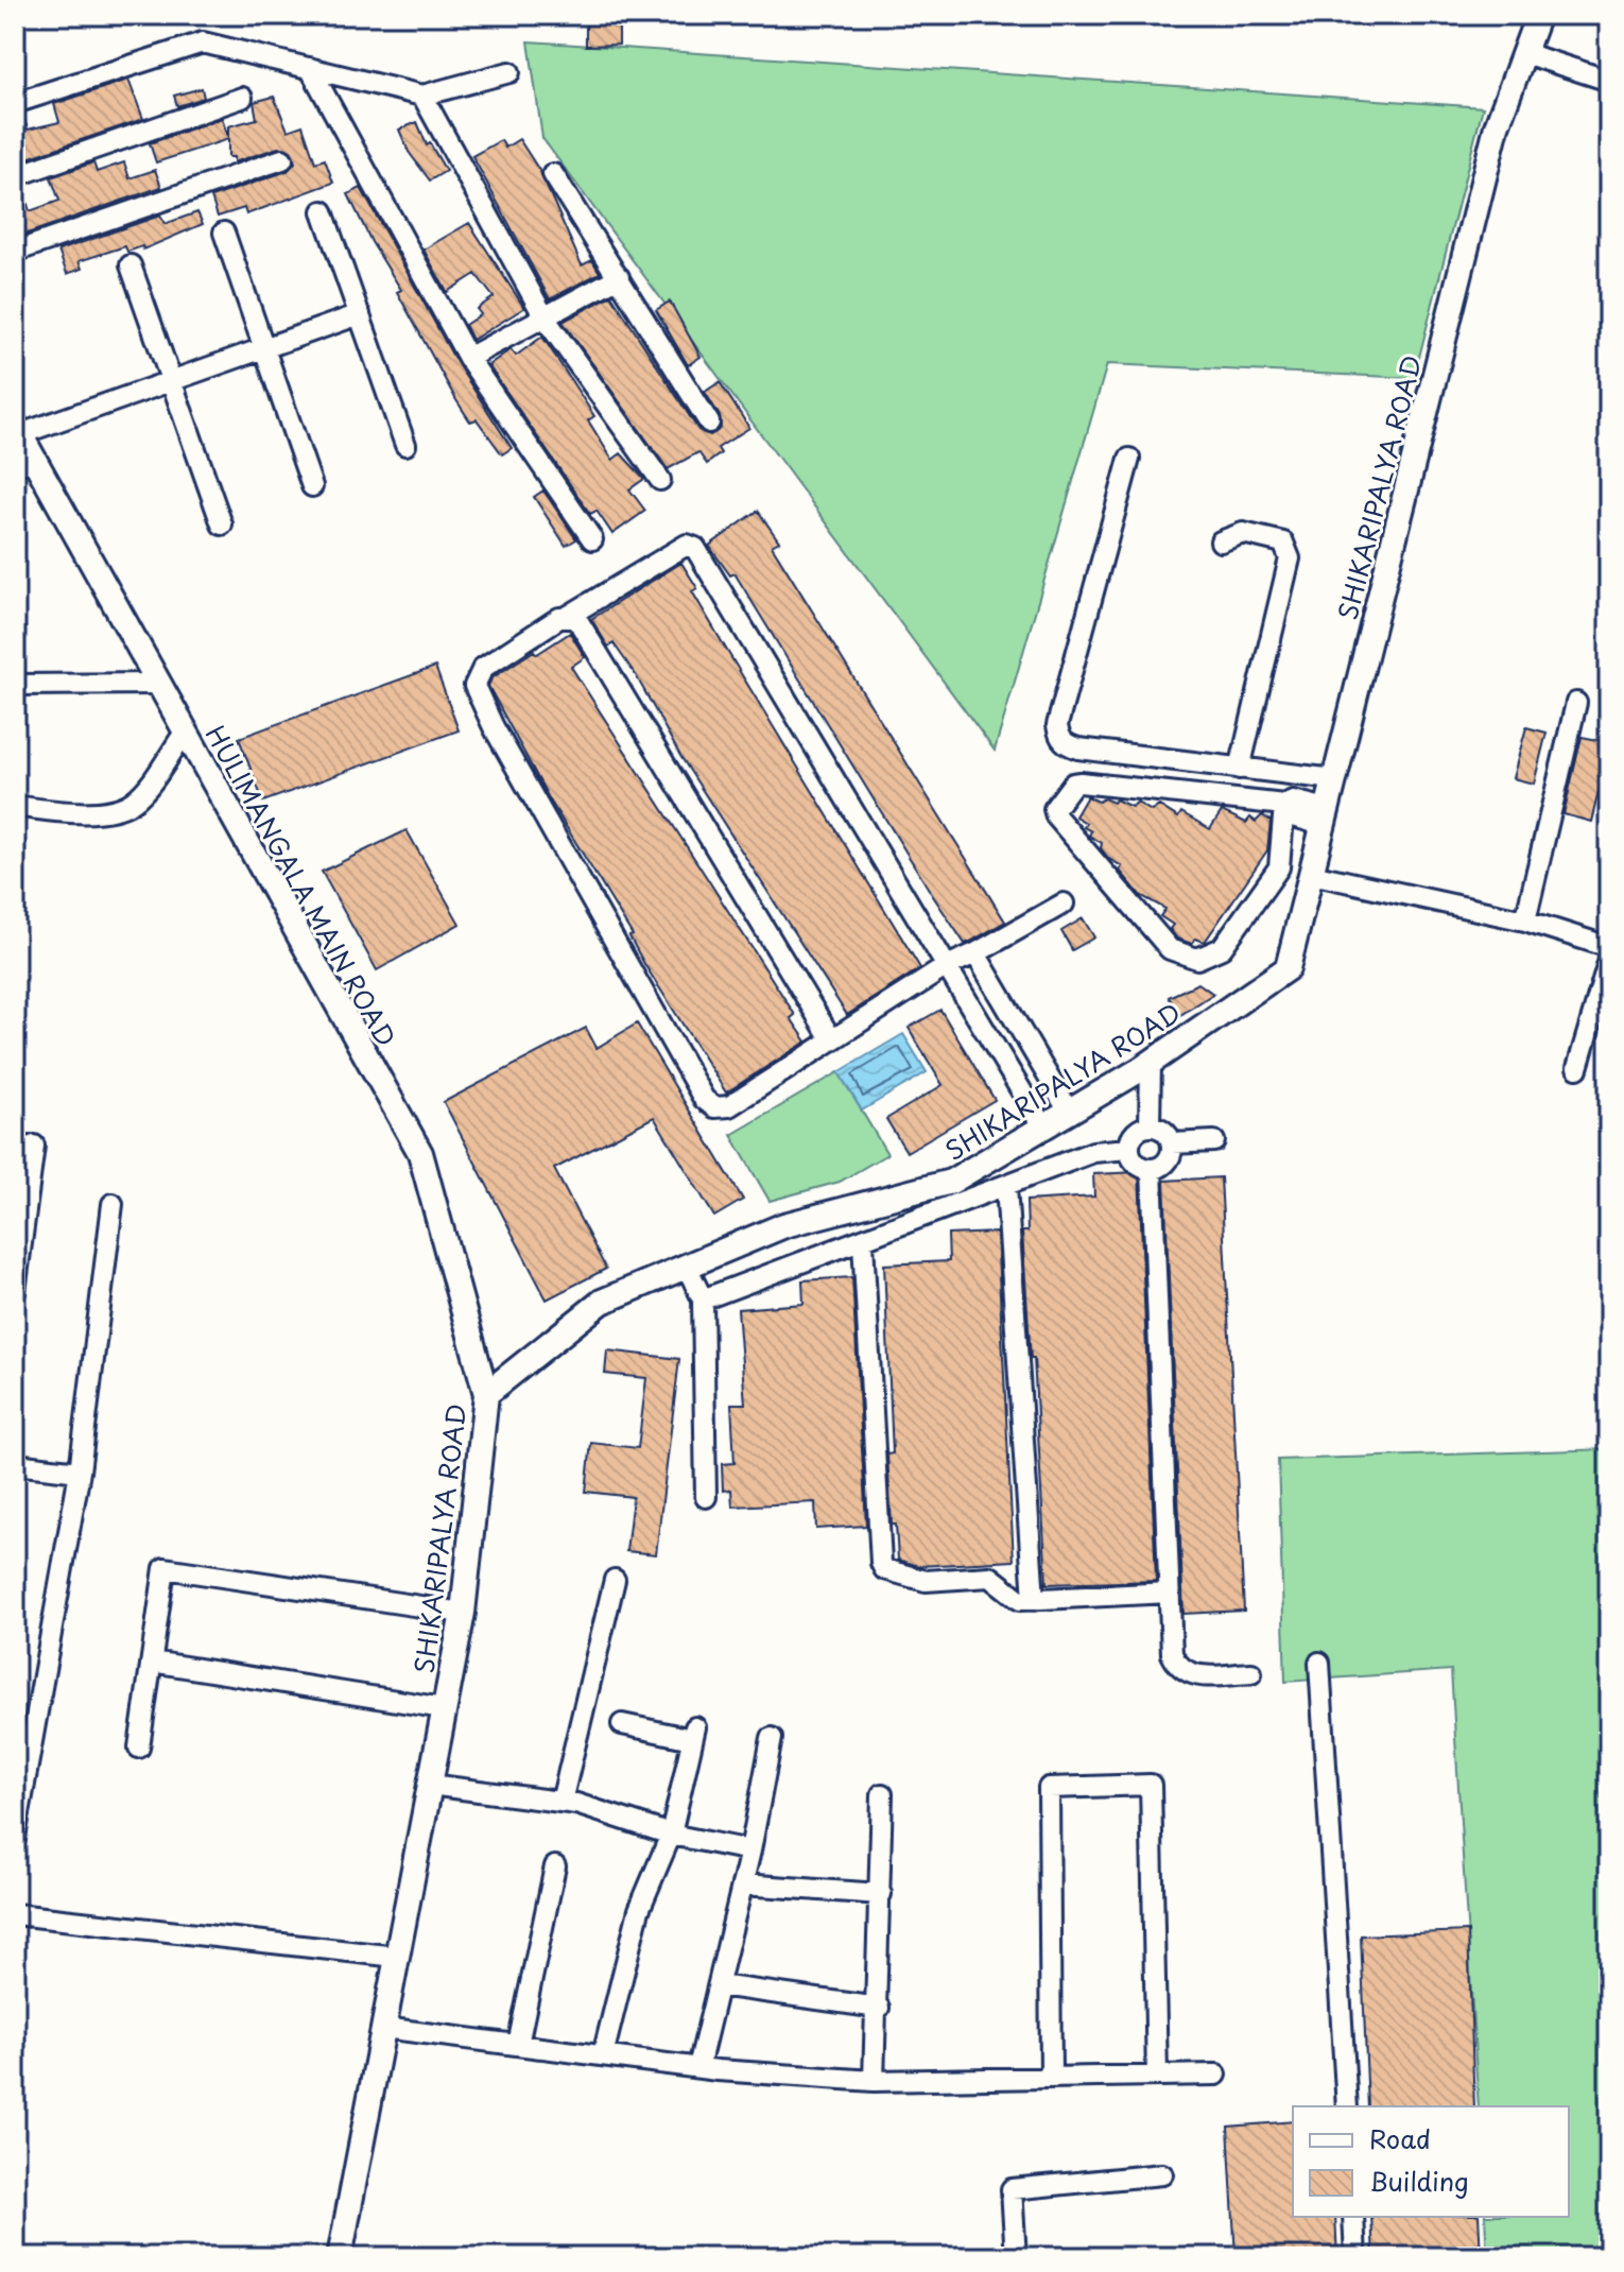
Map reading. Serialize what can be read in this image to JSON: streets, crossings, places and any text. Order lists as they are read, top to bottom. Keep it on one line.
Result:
{"streets":{"street":["SHIKARIPALYA ROAD","HULIMANGALA MAIN ROAD"]},"crossings":[["SHIKARIPALYA ROAD","HULIMANGALA MAIN ROAD"]],"legend":["Road","Building"]}
